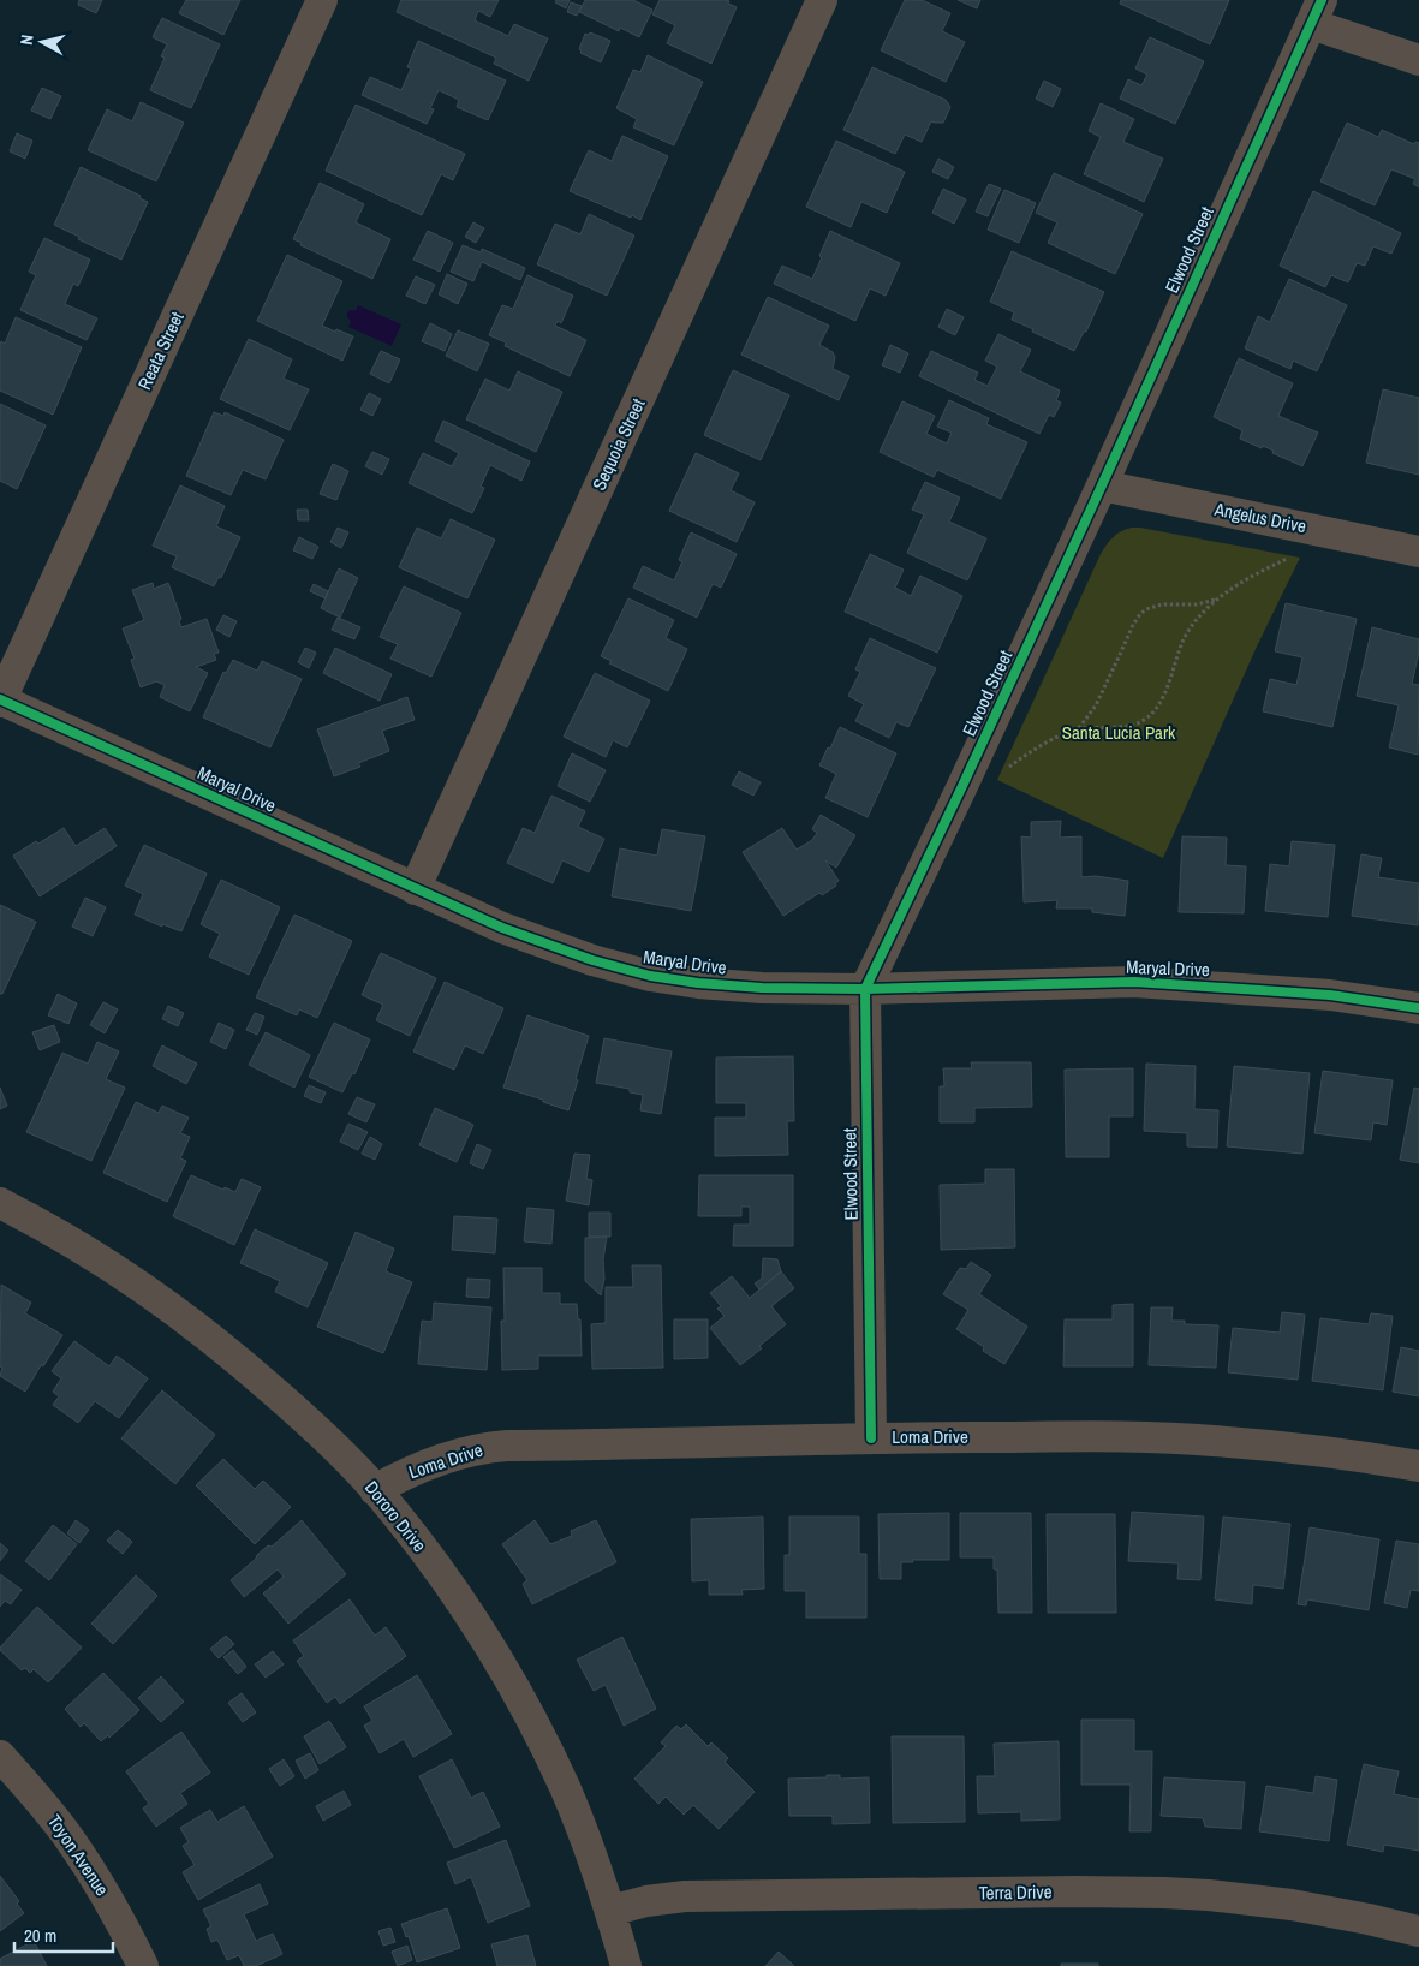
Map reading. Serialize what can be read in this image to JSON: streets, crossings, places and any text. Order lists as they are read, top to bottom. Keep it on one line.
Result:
{"streets":{"street":["Elwood Street","Reata Street","Sequoia Street","Angelus Drive","Maryal Drive","Loma Drive","Dororo Drive","Toyon Avenue","Terra Drive"]},"crossings":[["Elwood Street","Angelus Drive"],["Elwood Street","Maryal Drive"],["Elwood Street","Loma Drive"],["Reata Street","Maryal Drive"],["Sequoia Street","Maryal Drive"],["Loma Drive","Dororo Drive"],["Dororo Drive","Terra Drive"]],"parks":["Santa Lucia Park"],"scale_bar":"20 m","north":"left"}
